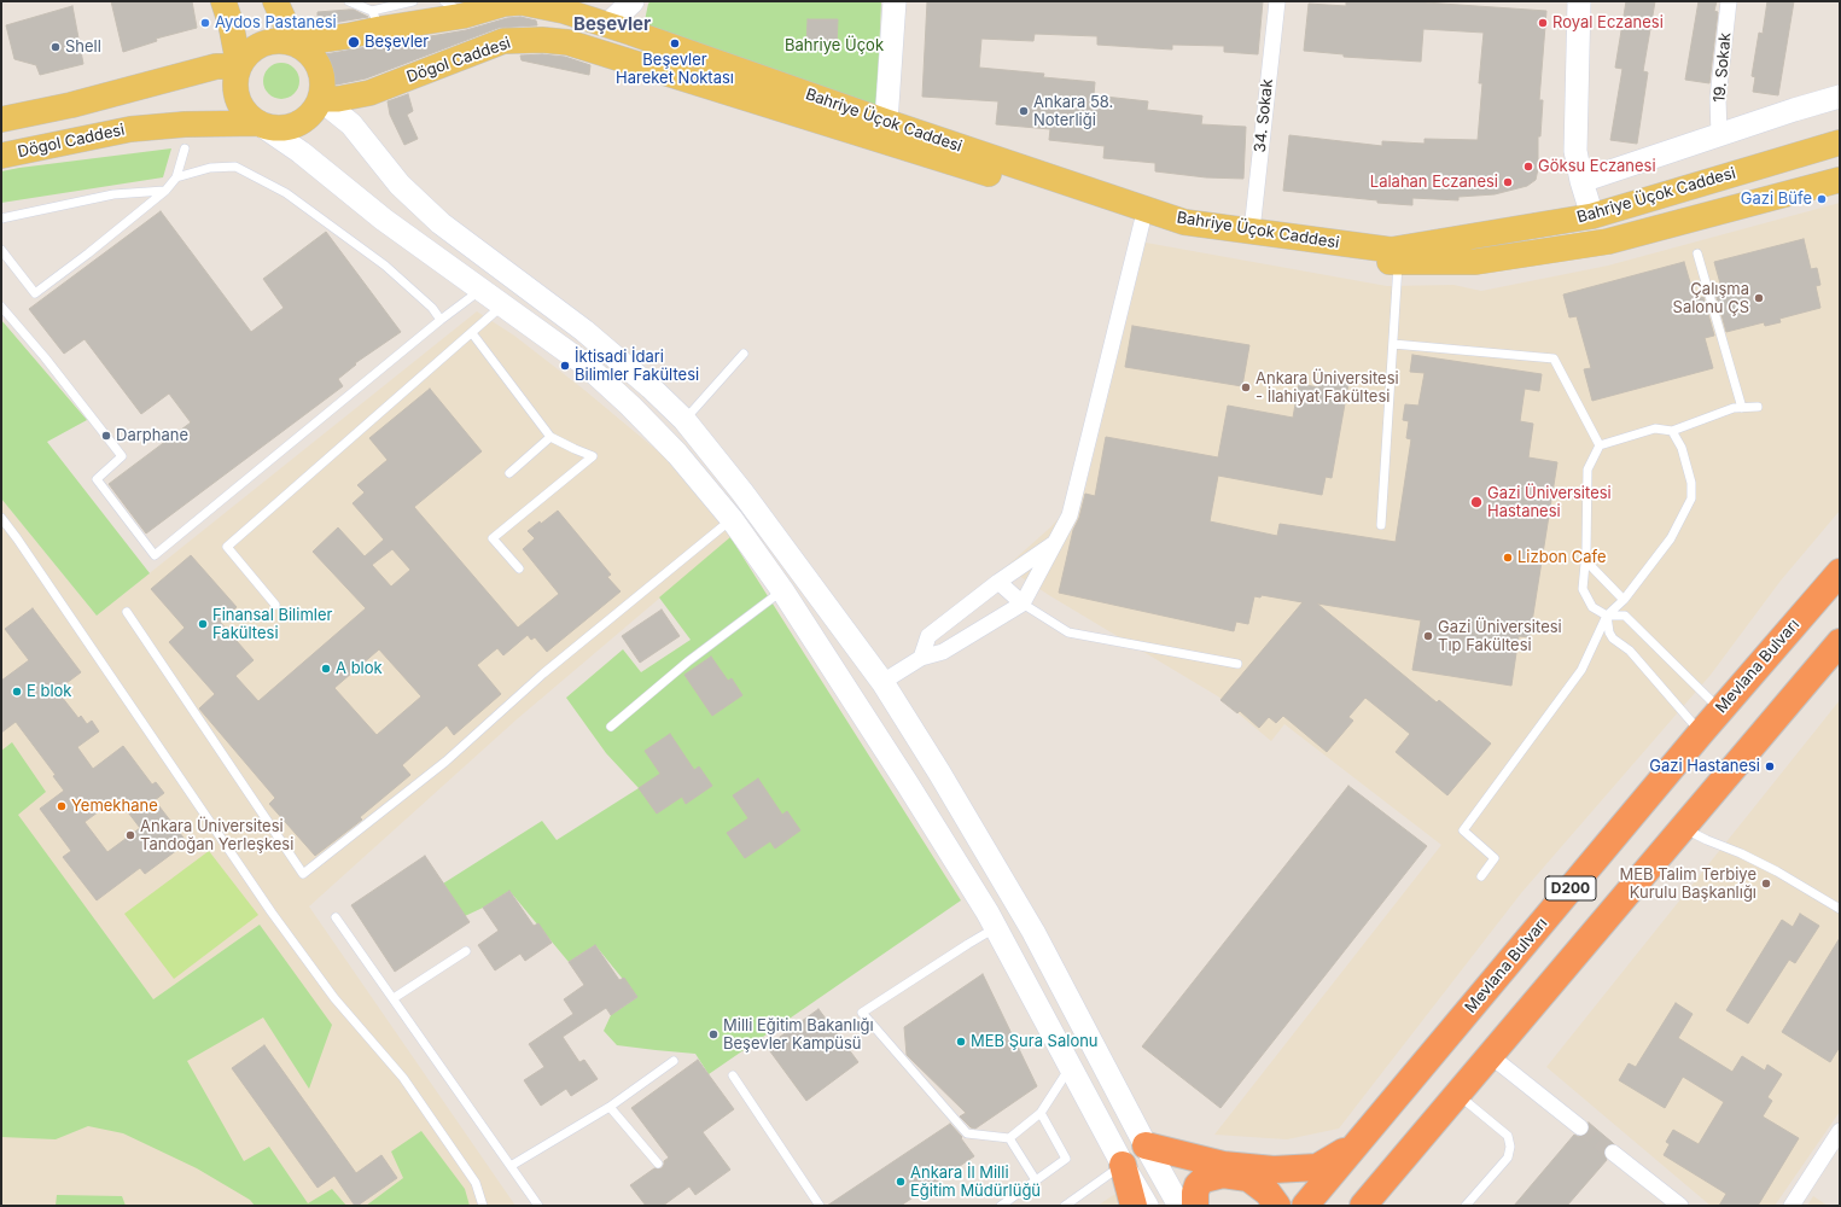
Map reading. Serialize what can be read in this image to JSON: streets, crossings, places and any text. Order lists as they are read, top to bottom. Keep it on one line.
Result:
{"streets":{"highway":["Mevlana Bulvarı","D200"],"main road":["Dögol Caddesi","Bahriye Üçok Caddesi"],"street":["19. Sokak","34. Sokak"]},"crossings":[["Dögol Caddesi","Bahriye Üçok Caddesi"],["34. Sokak","Bahriye Üçok Caddesi"]],"districts":["Beşevler"],"parks":["Bahriye Üçok"],"places":["Aydos Pastanesi","Royal Eczanesi","Beşevler","Beşevler Hareket Noktası","Shell","Ankara 58. Noterliği","Göksu Eczanesi","Lalahan Eczanesi","Gazi Büfe","Çalışma Salonu ÇS","İktisadi İdari Bilimler Fakültesi","Ankara Üniversitesi - İlahiyat Fakültesi","Darphane","Gazi Üniversitesi Hastanesi","Lizbon Cafe","Finansal Bilimler Fakültesi","Gazi Üniversitesi Tıp Fakültesi","A blok","E blok","Gazi Hastanesi","Yemekhane","Ankara Üniversitesi Tandoğan Yerleşkesi","MEB Talim Terbiye Kurulu Başkanlığı","Milli Eğitim Bakanlığı Beşevler Kampüsü","MEB Şura Salonu","Ankara İl Milli Eğitim Müdürlüğü"]}
